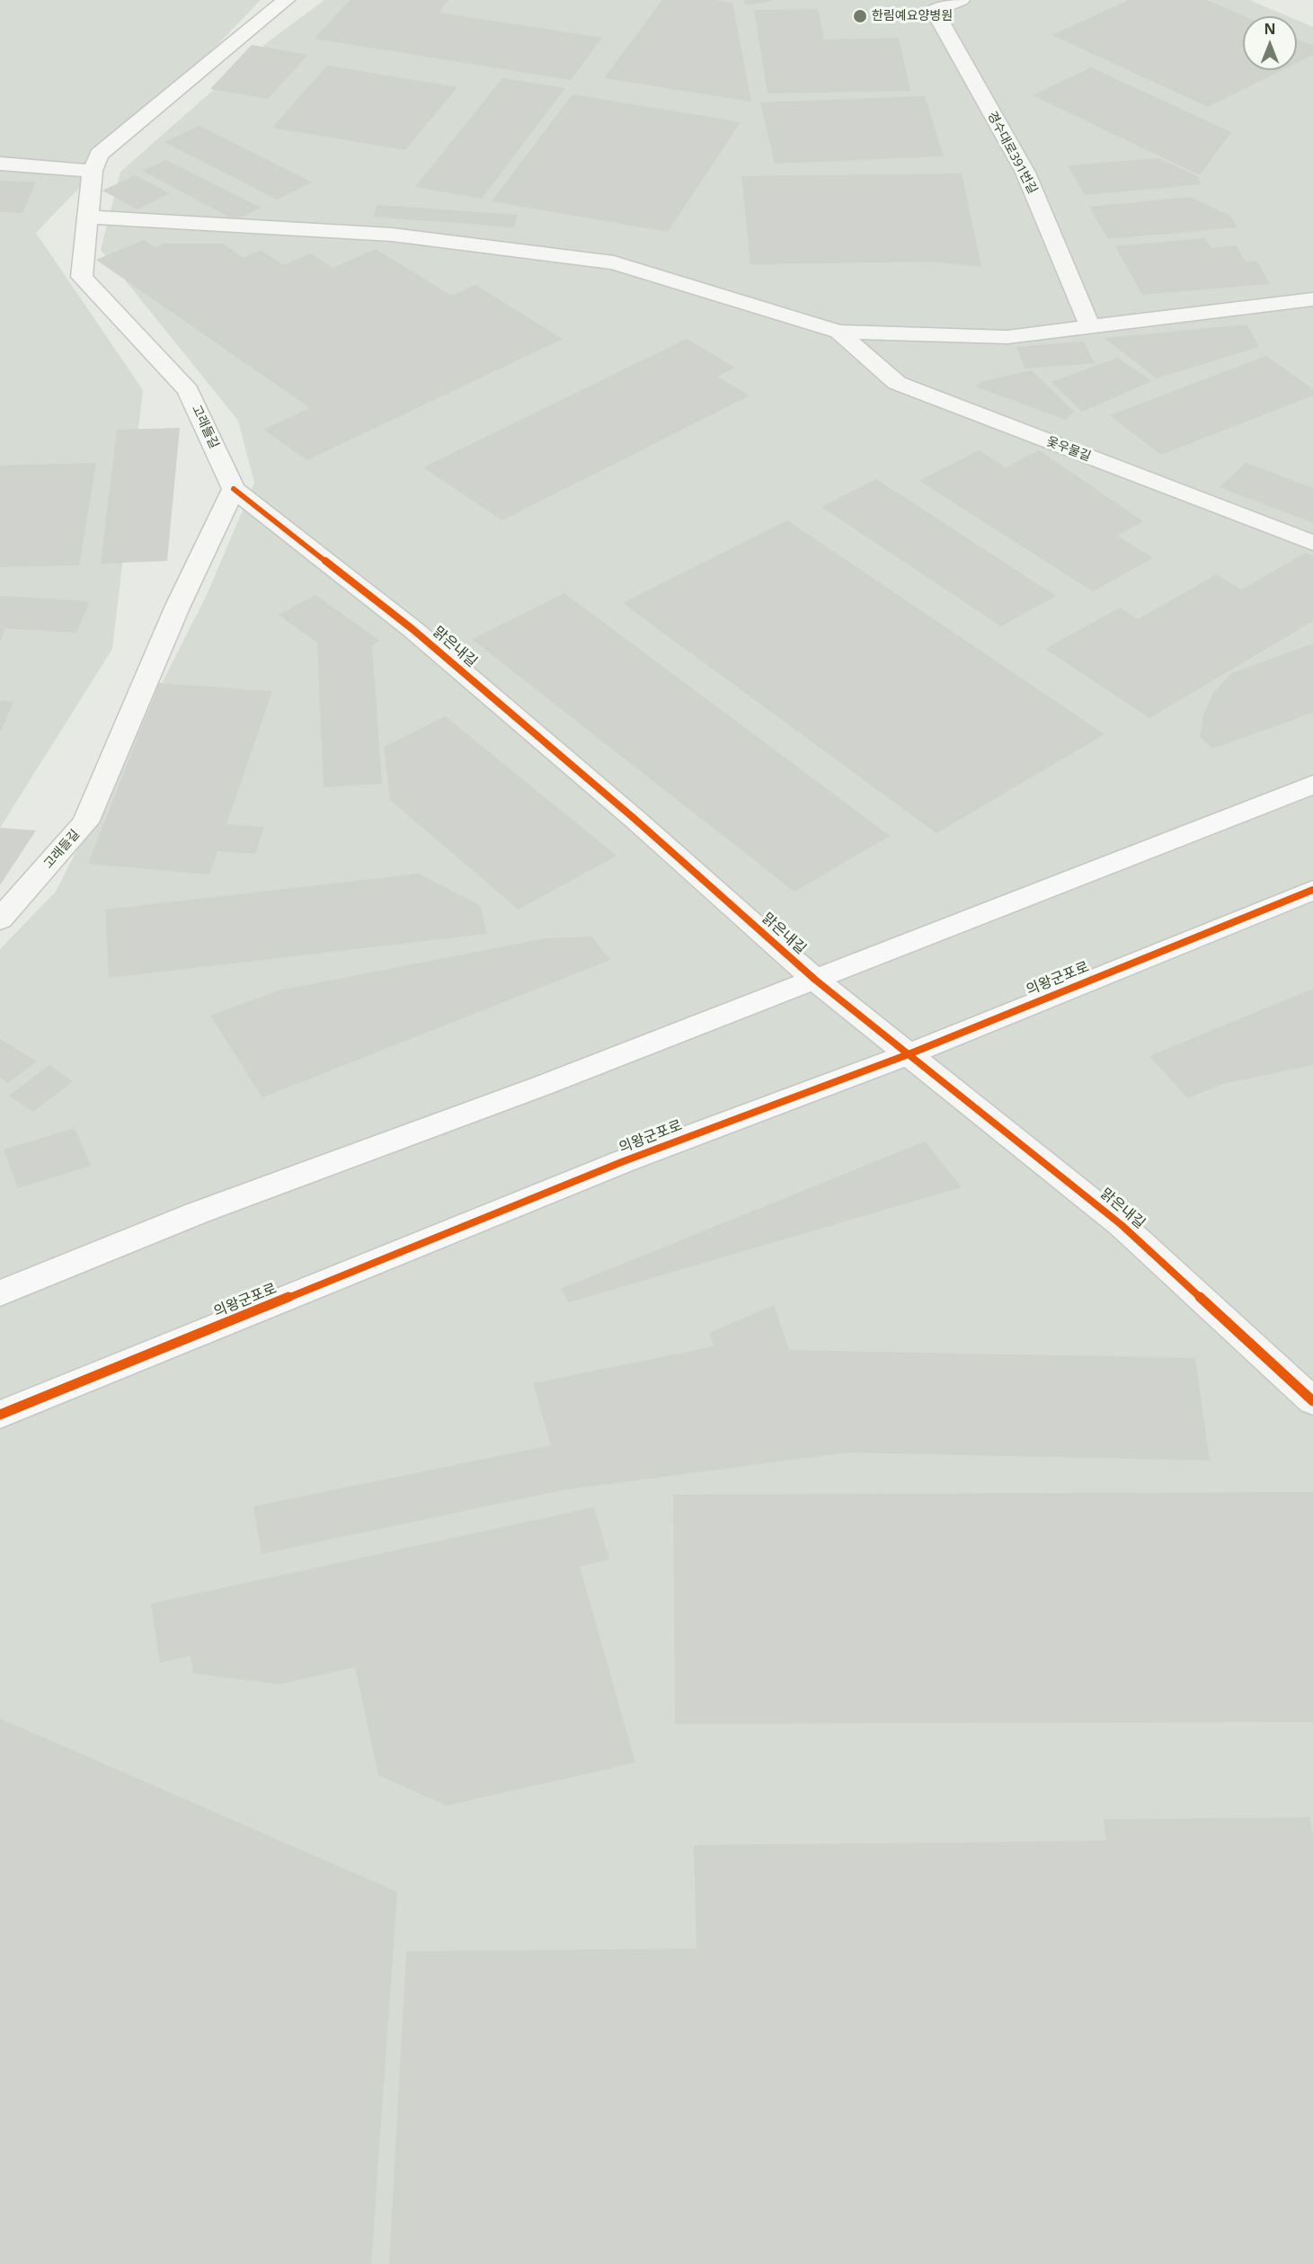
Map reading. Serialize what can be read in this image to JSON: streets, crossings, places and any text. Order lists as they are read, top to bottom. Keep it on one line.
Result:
{"streets":{"street":["경수대로391번길","고래들길","옻우물길","맑은내길","의왕군포로"]},"crossings":[["고래들길","맑은내길"],["맑은내길","의왕군포로"]],"places":["한림예요양병원"],"north":"top"}
